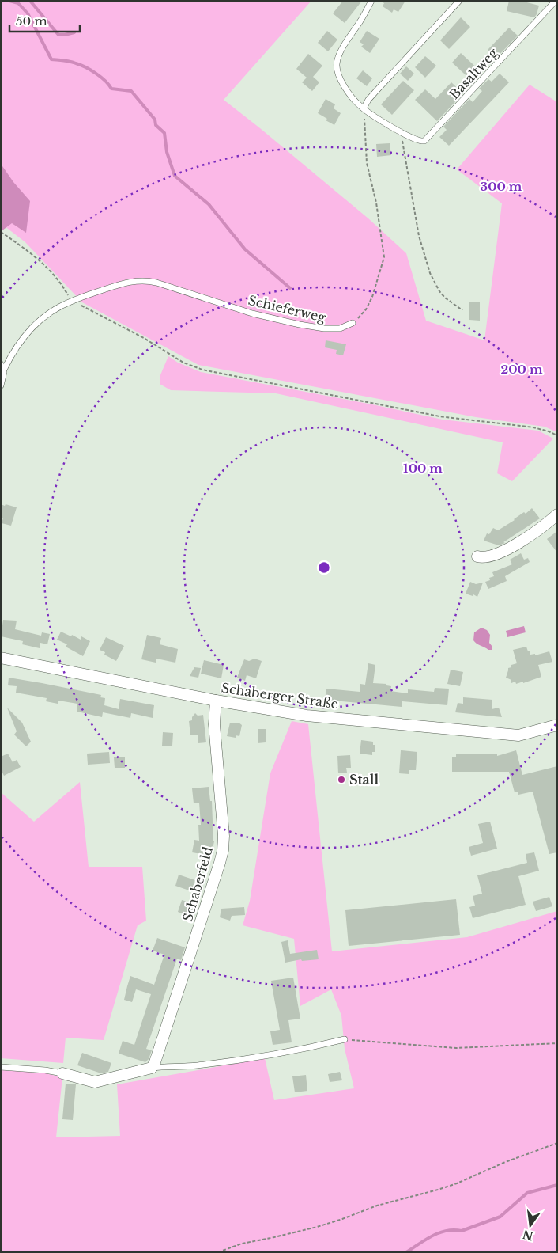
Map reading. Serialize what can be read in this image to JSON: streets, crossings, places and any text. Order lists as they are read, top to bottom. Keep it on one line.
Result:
{"streets":{"street":["Schaberger Straße","Schaberfeld"],"lane":["Basaltweg","Schieferweg"]},"crossings":[["Schaberger Straße","Schaberfeld"]],"places":["Stall"],"scale_bar":"50 m","north":"bottom","rings":["300 m","200 m","100 m"]}
